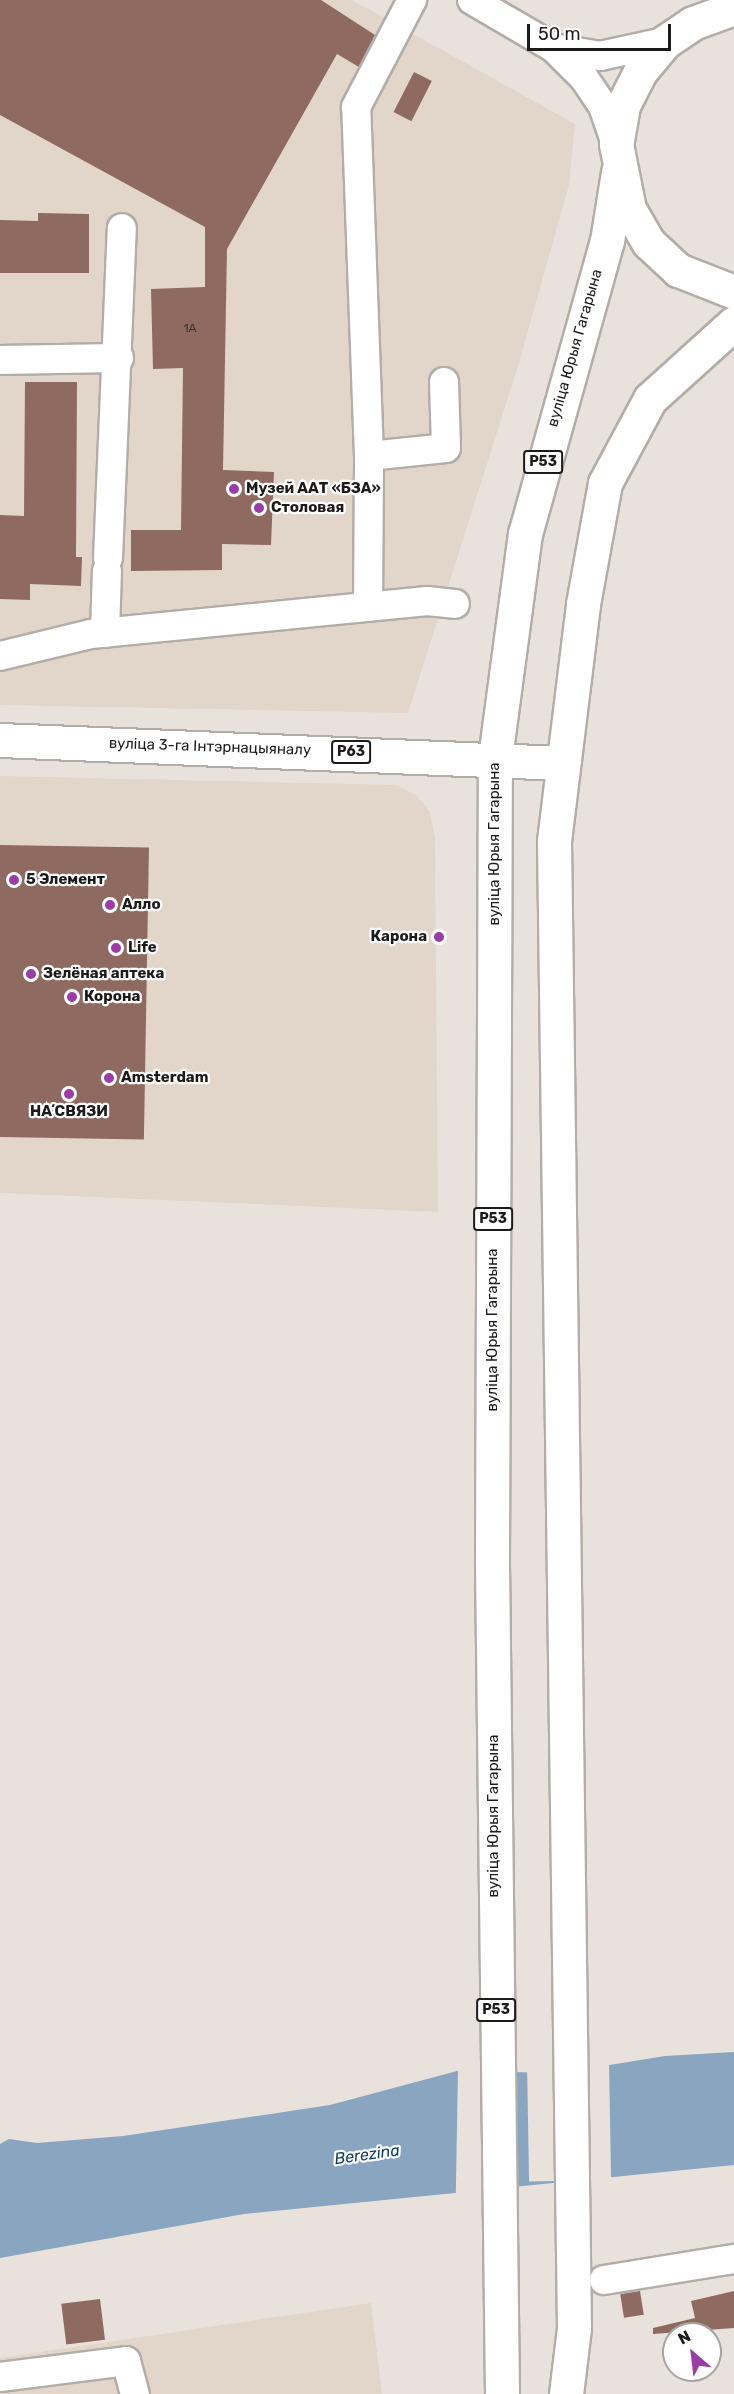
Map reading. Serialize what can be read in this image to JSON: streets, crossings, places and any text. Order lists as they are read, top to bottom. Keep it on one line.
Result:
{"streets":{"main road":["вуліца Юрыя Гагарына","Р53","вуліца 3-га Інтэрнацыяналу","Р63"]},"crossings":[["вуліца Юрыя Гагарына","Р53"],["вуліца Юрыя Гагарына","вуліца 3-га Інтэрнацыяналу"]],"water":["Berezina"],"places":["Музей ААТ «БЗА»","Столовая","5 Элемент","Алло","Карона","Life","Зелёная аптека","Корона","Amsterdam","НАʼСВЯЗИ"],"house_numbers":["1А"],"scale_bar":"50 m","north":"top left"}
